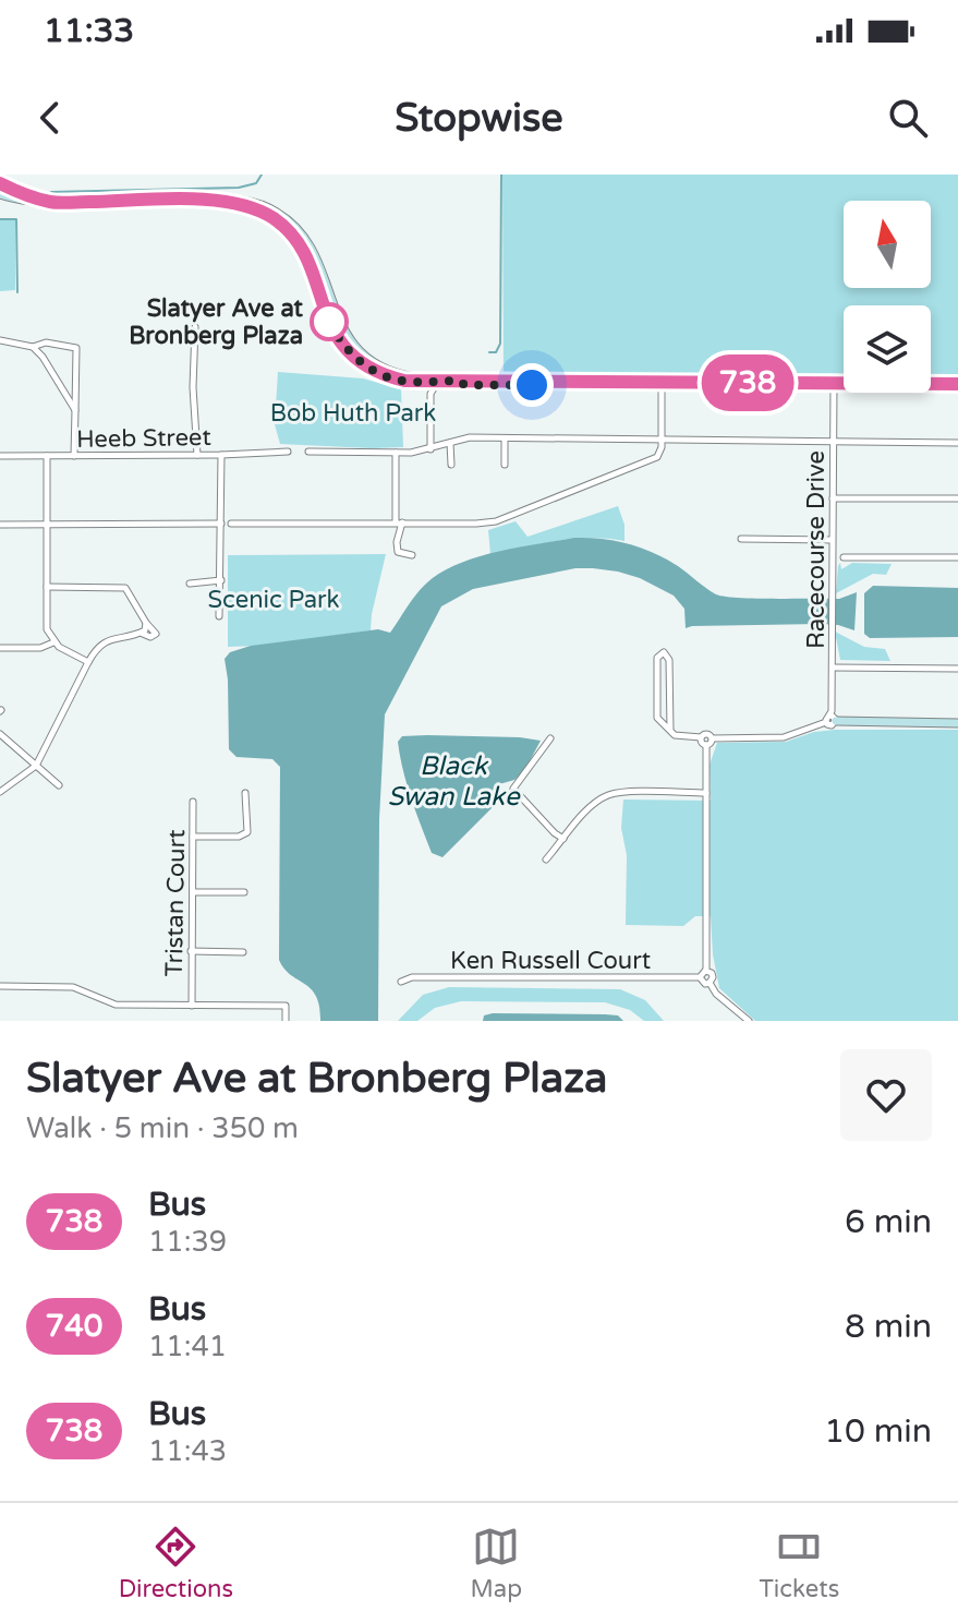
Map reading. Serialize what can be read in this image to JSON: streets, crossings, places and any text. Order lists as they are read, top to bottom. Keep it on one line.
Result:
{"streets":{"street":["Heeb Street","Racecourse Drive","Tristan Court","Ken Russell Court"]},"water":["Black Swan Lake"],"parks":["Bob Huth Park","Scenic Park"],"places":["Slatyer Ave at Bronberg Plaza"],"lines":["bus line 738"],"north":"top","page":{"status":"11:33","header":"Stopwise","on_map":"738","heading":["Slatyer Ave at Bronberg Plaza","Walk · 5 min · 350 m"],"list":[{"mark":"738","name":"Bus","note":"11:39","value":"6 min"},{"mark":"740","name":"Bus","note":"11:41","value":"8 min"},{"mark":"738","name":"Bus","note":"11:43","value":"10 min"}],"tabs":["Directions","Map","Tickets"]}}
